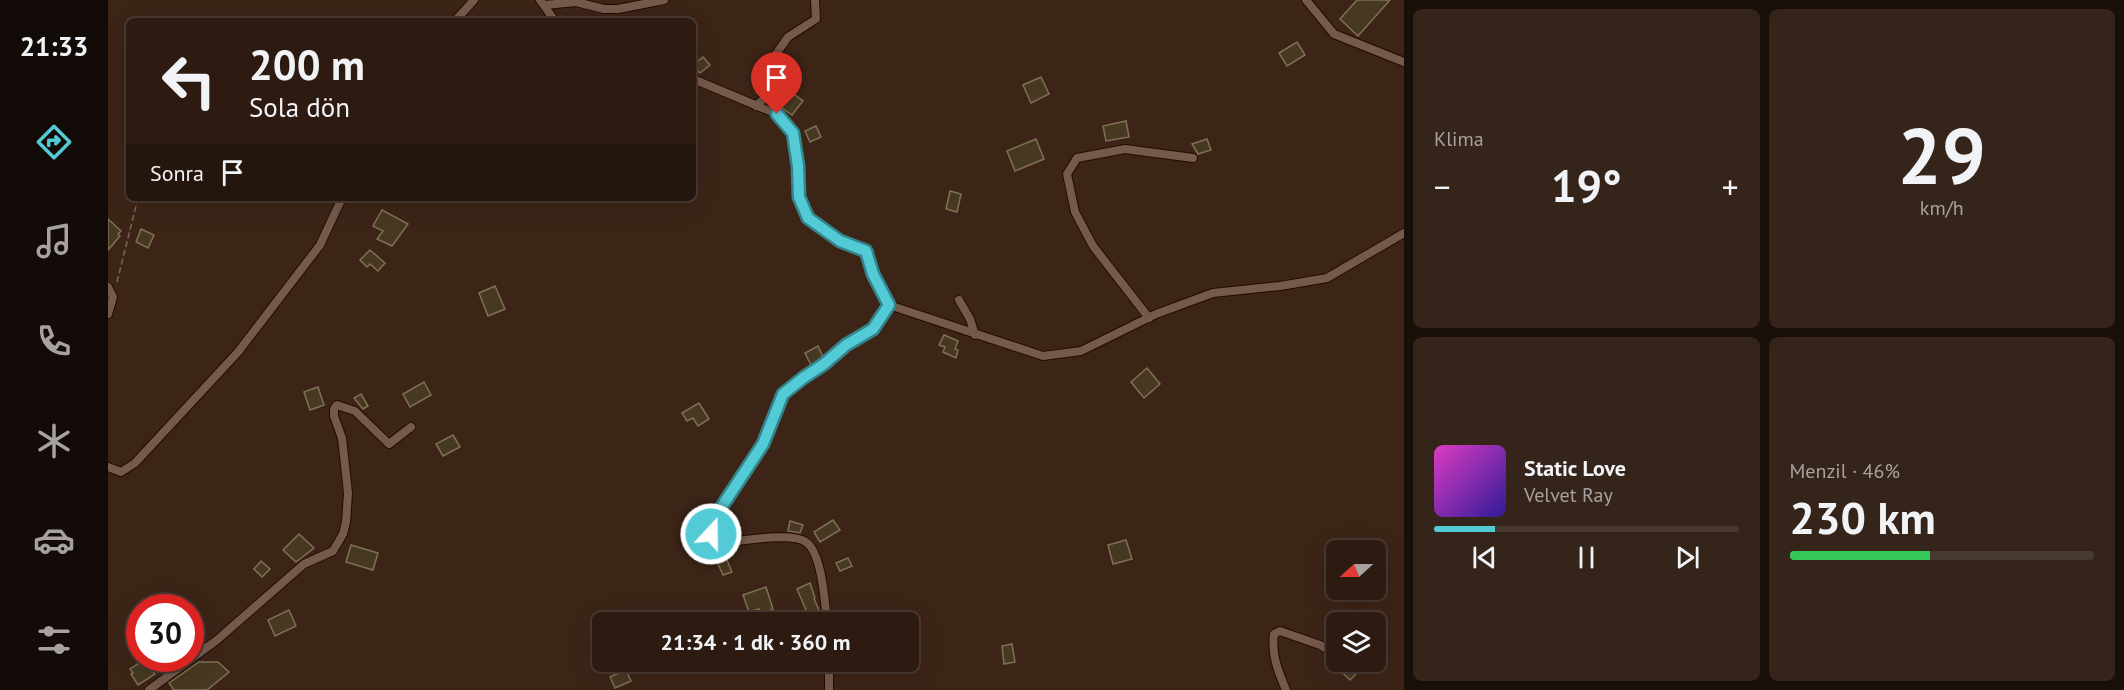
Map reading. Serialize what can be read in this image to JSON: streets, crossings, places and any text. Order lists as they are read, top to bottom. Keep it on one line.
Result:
{"north":"left","page":{"tabs":"21:33","tile":["Klima",["29","km/h"],["Menzil · 46%","230 km"]],"turn":["200 m","Sola dön"],"then":"Sonra","heat":["−","19°","+"],"song":["Static Love","Velvet Ray"],"limit":"30","trip":"21:34 · 1 dk · 360 m"}}
